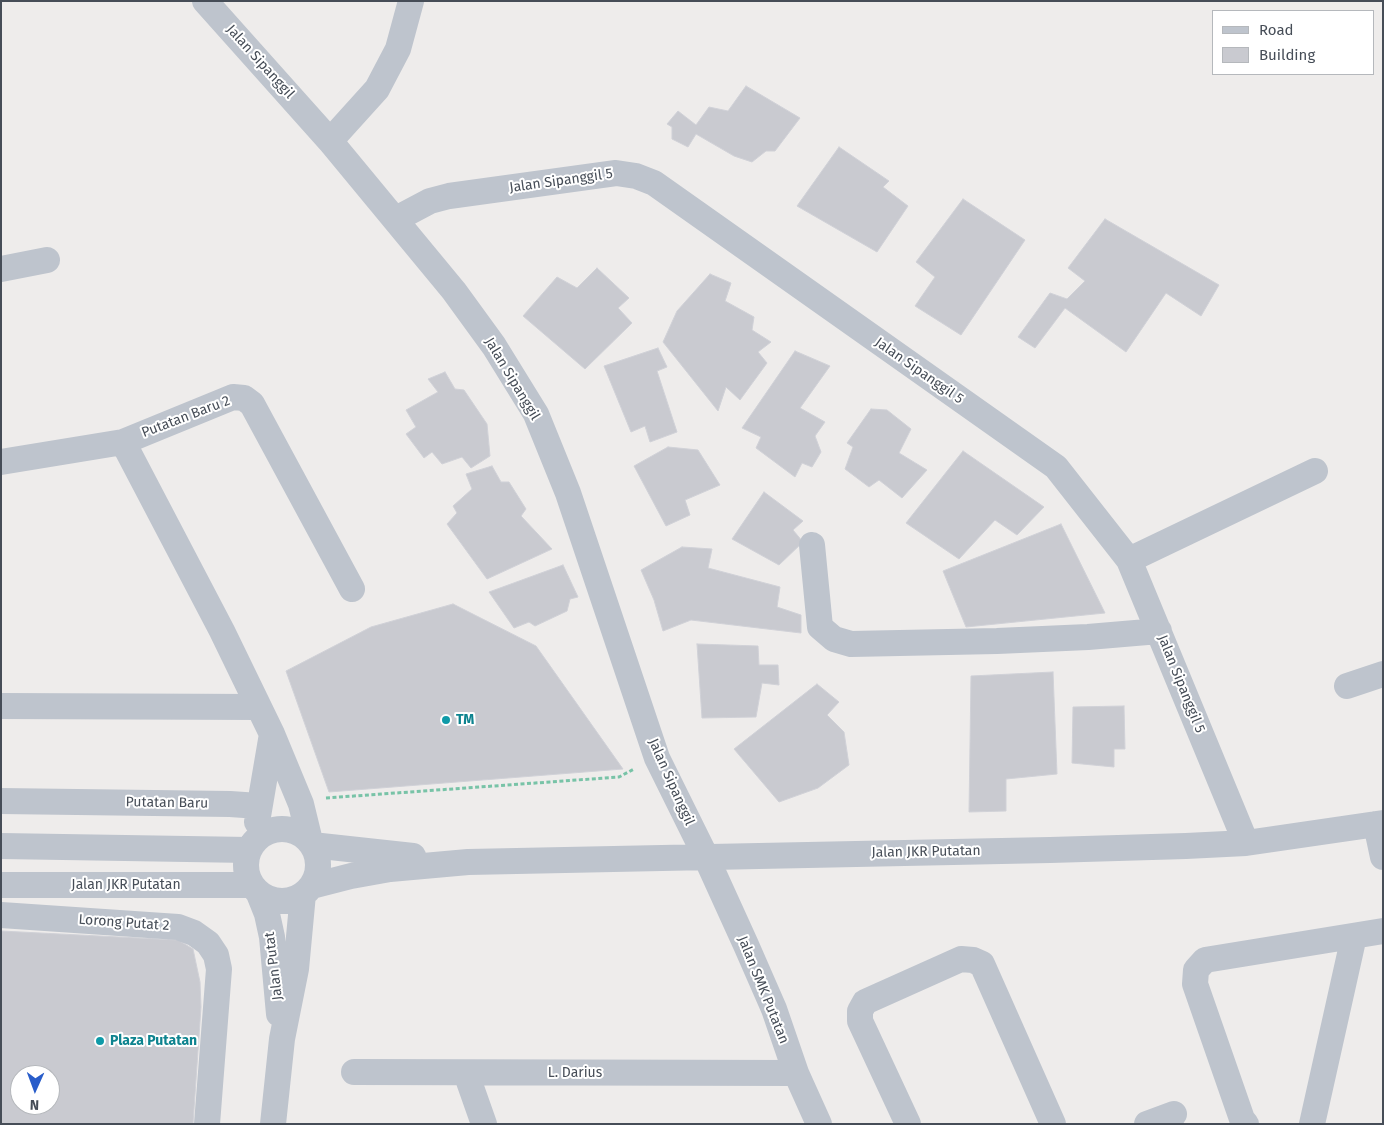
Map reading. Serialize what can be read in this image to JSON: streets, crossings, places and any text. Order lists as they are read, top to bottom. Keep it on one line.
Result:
{"streets":{"street":["Jalan Sipanggil","Jalan Sipanggil 5","Putatan Baru 2","Putatan Baru","Jalan JKR Putatan","Lorong Putat 2","Jalan Putat","Jalan SMK Putatan","L. Darius"]},"crossings":[["Jalan Sipanggil","Jalan Sipanggil 5"],["Jalan Sipanggil","Jalan JKR Putatan"],["Jalan Sipanggil","Jalan SMK Putatan"],["Jalan Sipanggil 5","Jalan JKR Putatan"],["Jalan JKR Putatan","Jalan Putat"],["Jalan JKR Putatan","Jalan SMK Putatan"],["Jalan SMK Putatan","L. Darius"]],"places":["TM","Plaza Putatan"],"legend":["Road","Building"],"north":"bottom"}
